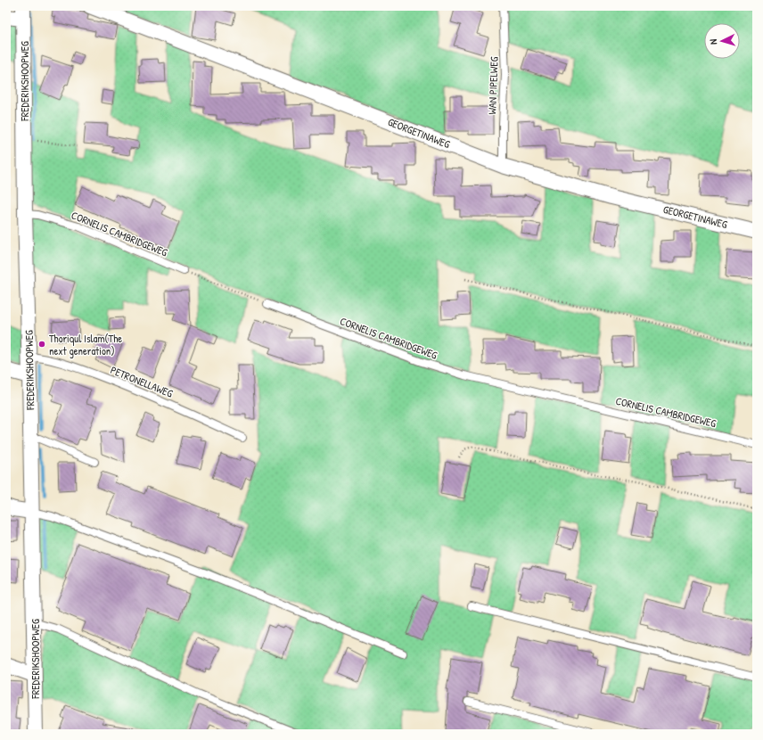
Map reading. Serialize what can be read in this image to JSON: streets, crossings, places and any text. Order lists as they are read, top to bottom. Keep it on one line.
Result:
{"streets":{"street":["FREDERIKSHOOPWEG","GEORGETINAWEG"],"lane":["WAN PIPELWEG","CORNELIS CAMBRIDGEWEG","PETRONELLAWEG"]},"crossings":[["FREDERIKSHOOPWEG","CORNELIS CAMBRIDGEWEG"],["FREDERIKSHOOPWEG","PETRONELLAWEG"],["WAN PIPELWEG","GEORGETINAWEG"]],"places":["Thoriqul Islam(The next generation)"],"north":"left"}
